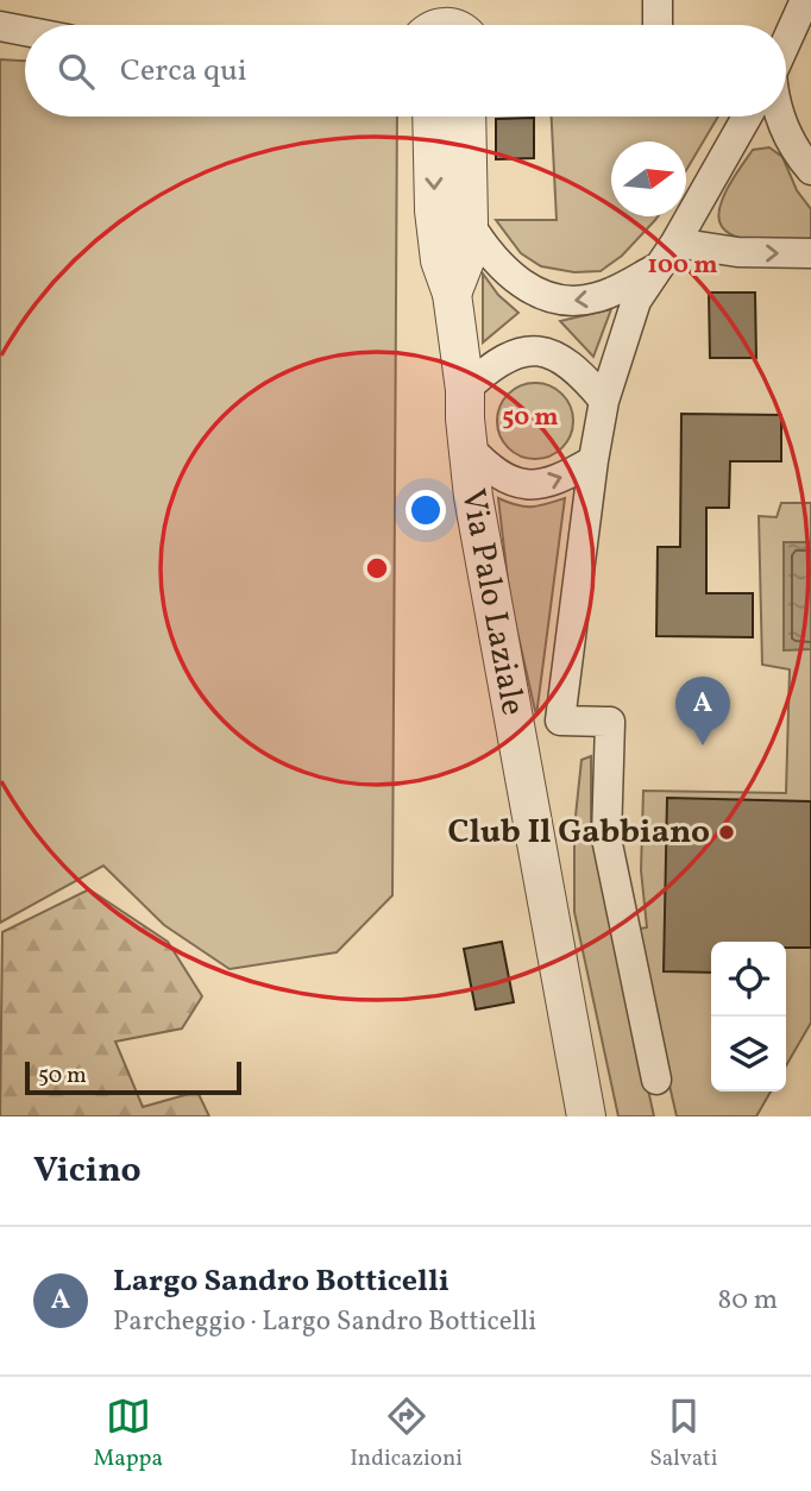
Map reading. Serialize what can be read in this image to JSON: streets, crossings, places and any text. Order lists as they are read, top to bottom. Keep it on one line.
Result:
{"streets":{"street":["Via Palo Laziale"]},"places":["Club Il Gabbiano"],"scale_bar":"50 m","north":"right","page":{"search":"Cerca qui","pins":"A","scale":"50 m","heading":"Vicino","list":[{"mark":"A","name":"Largo Sandro Botticelli","note":"Parcheggio · Largo Sandro Botticelli","value":"80 m"}],"nav":["Mappa","Indicazioni","Salvati"]},"rings":["100 m","50 m"]}
